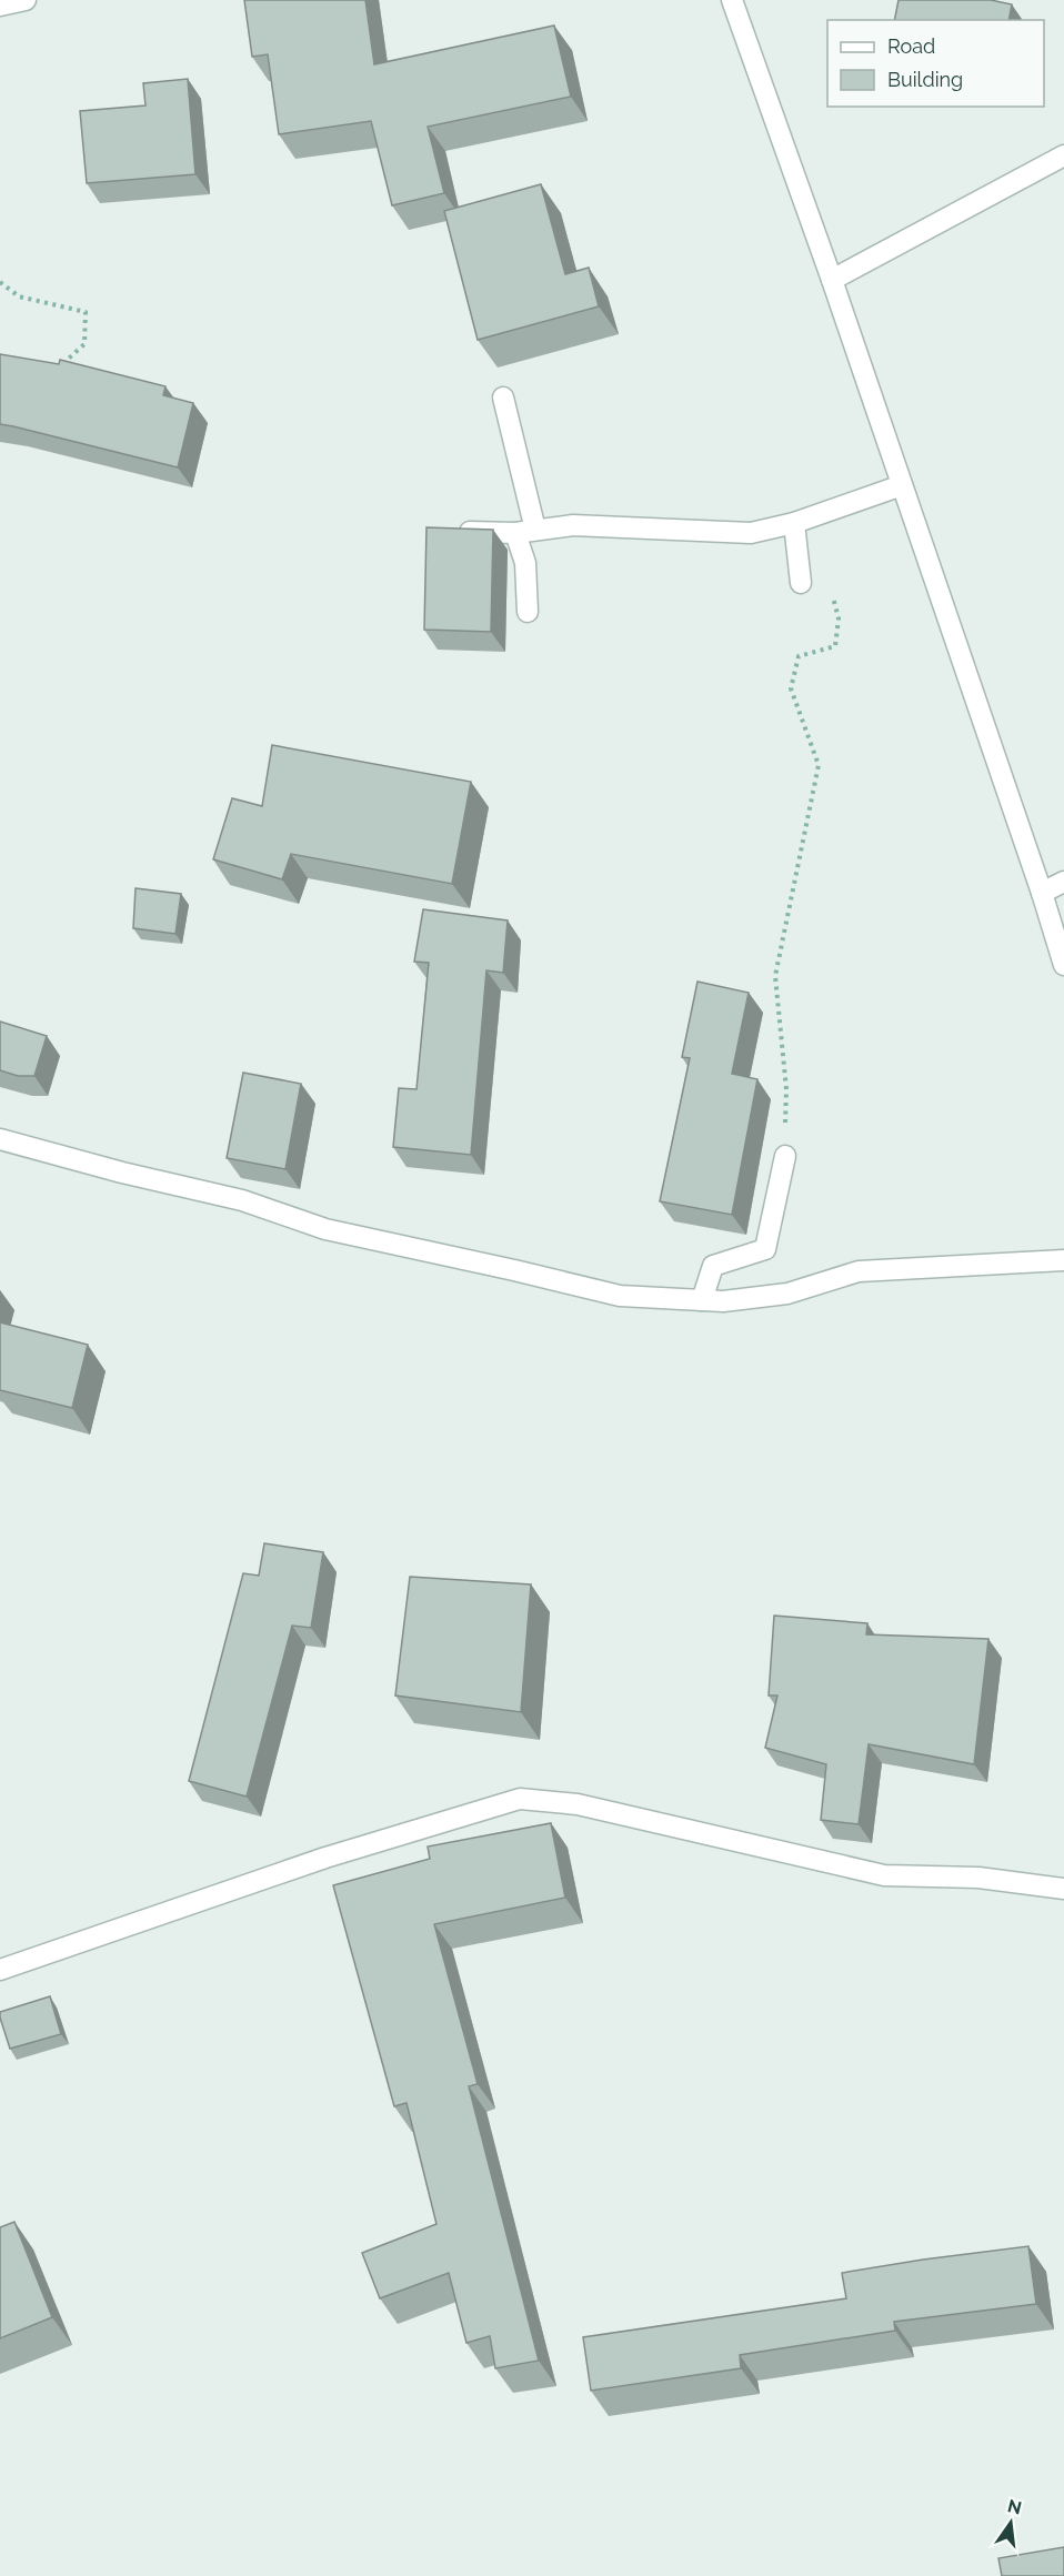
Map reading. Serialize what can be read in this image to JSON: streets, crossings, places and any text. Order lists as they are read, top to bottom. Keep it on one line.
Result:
{"legend":["Road","Building"],"north":"top"}
